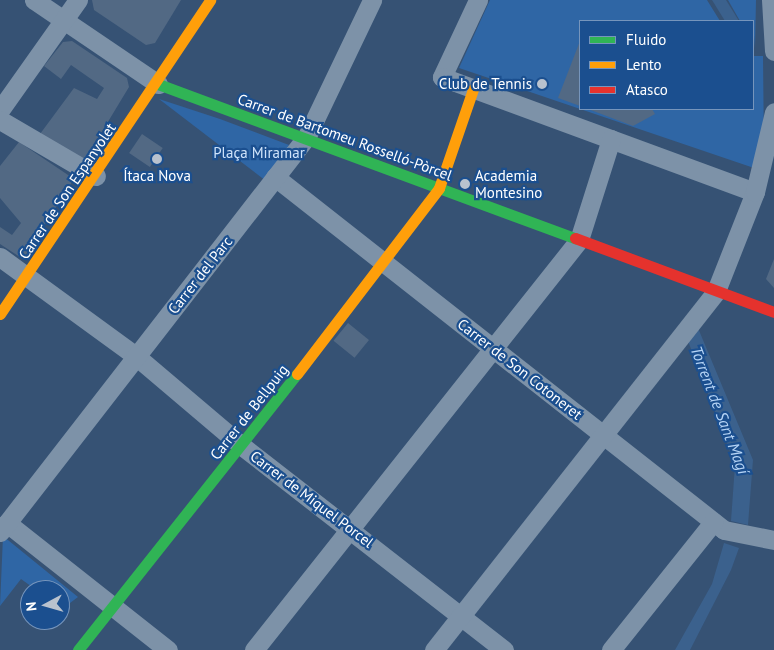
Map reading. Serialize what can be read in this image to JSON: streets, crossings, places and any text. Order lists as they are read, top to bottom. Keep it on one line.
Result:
{"streets":{"street":["Carrer de Bartomeu Rosselló-Pòrcel","Carrer de Son Espanyolet","Carrer del Parc","Carrer de Son Cotoneret","Carrer de Bellpuig","Carrer de Miquel Porcel"]},"crossings":[["Carrer de Bartomeu Rosselló-Pòrcel","Carrer de Son Espanyolet"],["Carrer de Bartomeu Rosselló-Pòrcel","Carrer del Parc"],["Carrer de Bartomeu Rosselló-Pòrcel","Carrer de Bellpuig"],["Carrer de Son Espanyolet","Carrer de Miquel Porcel"],["Carrer del Parc","Carrer de Son Cotoneret"],["Carrer del Parc","Carrer de Miquel Porcel"],["Carrer de Son Cotoneret","Carrer de Bellpuig"],["Carrer de Bellpuig","Carrer de Miquel Porcel"]],"water":["Torrent de Sant Magí"],"parks":["Plaça Miramar"],"places":["Club de Tennis","Ítaca Nova","Academia Montesino"],"legend":["Fluido","Lento","Atasco"],"north":"left"}
